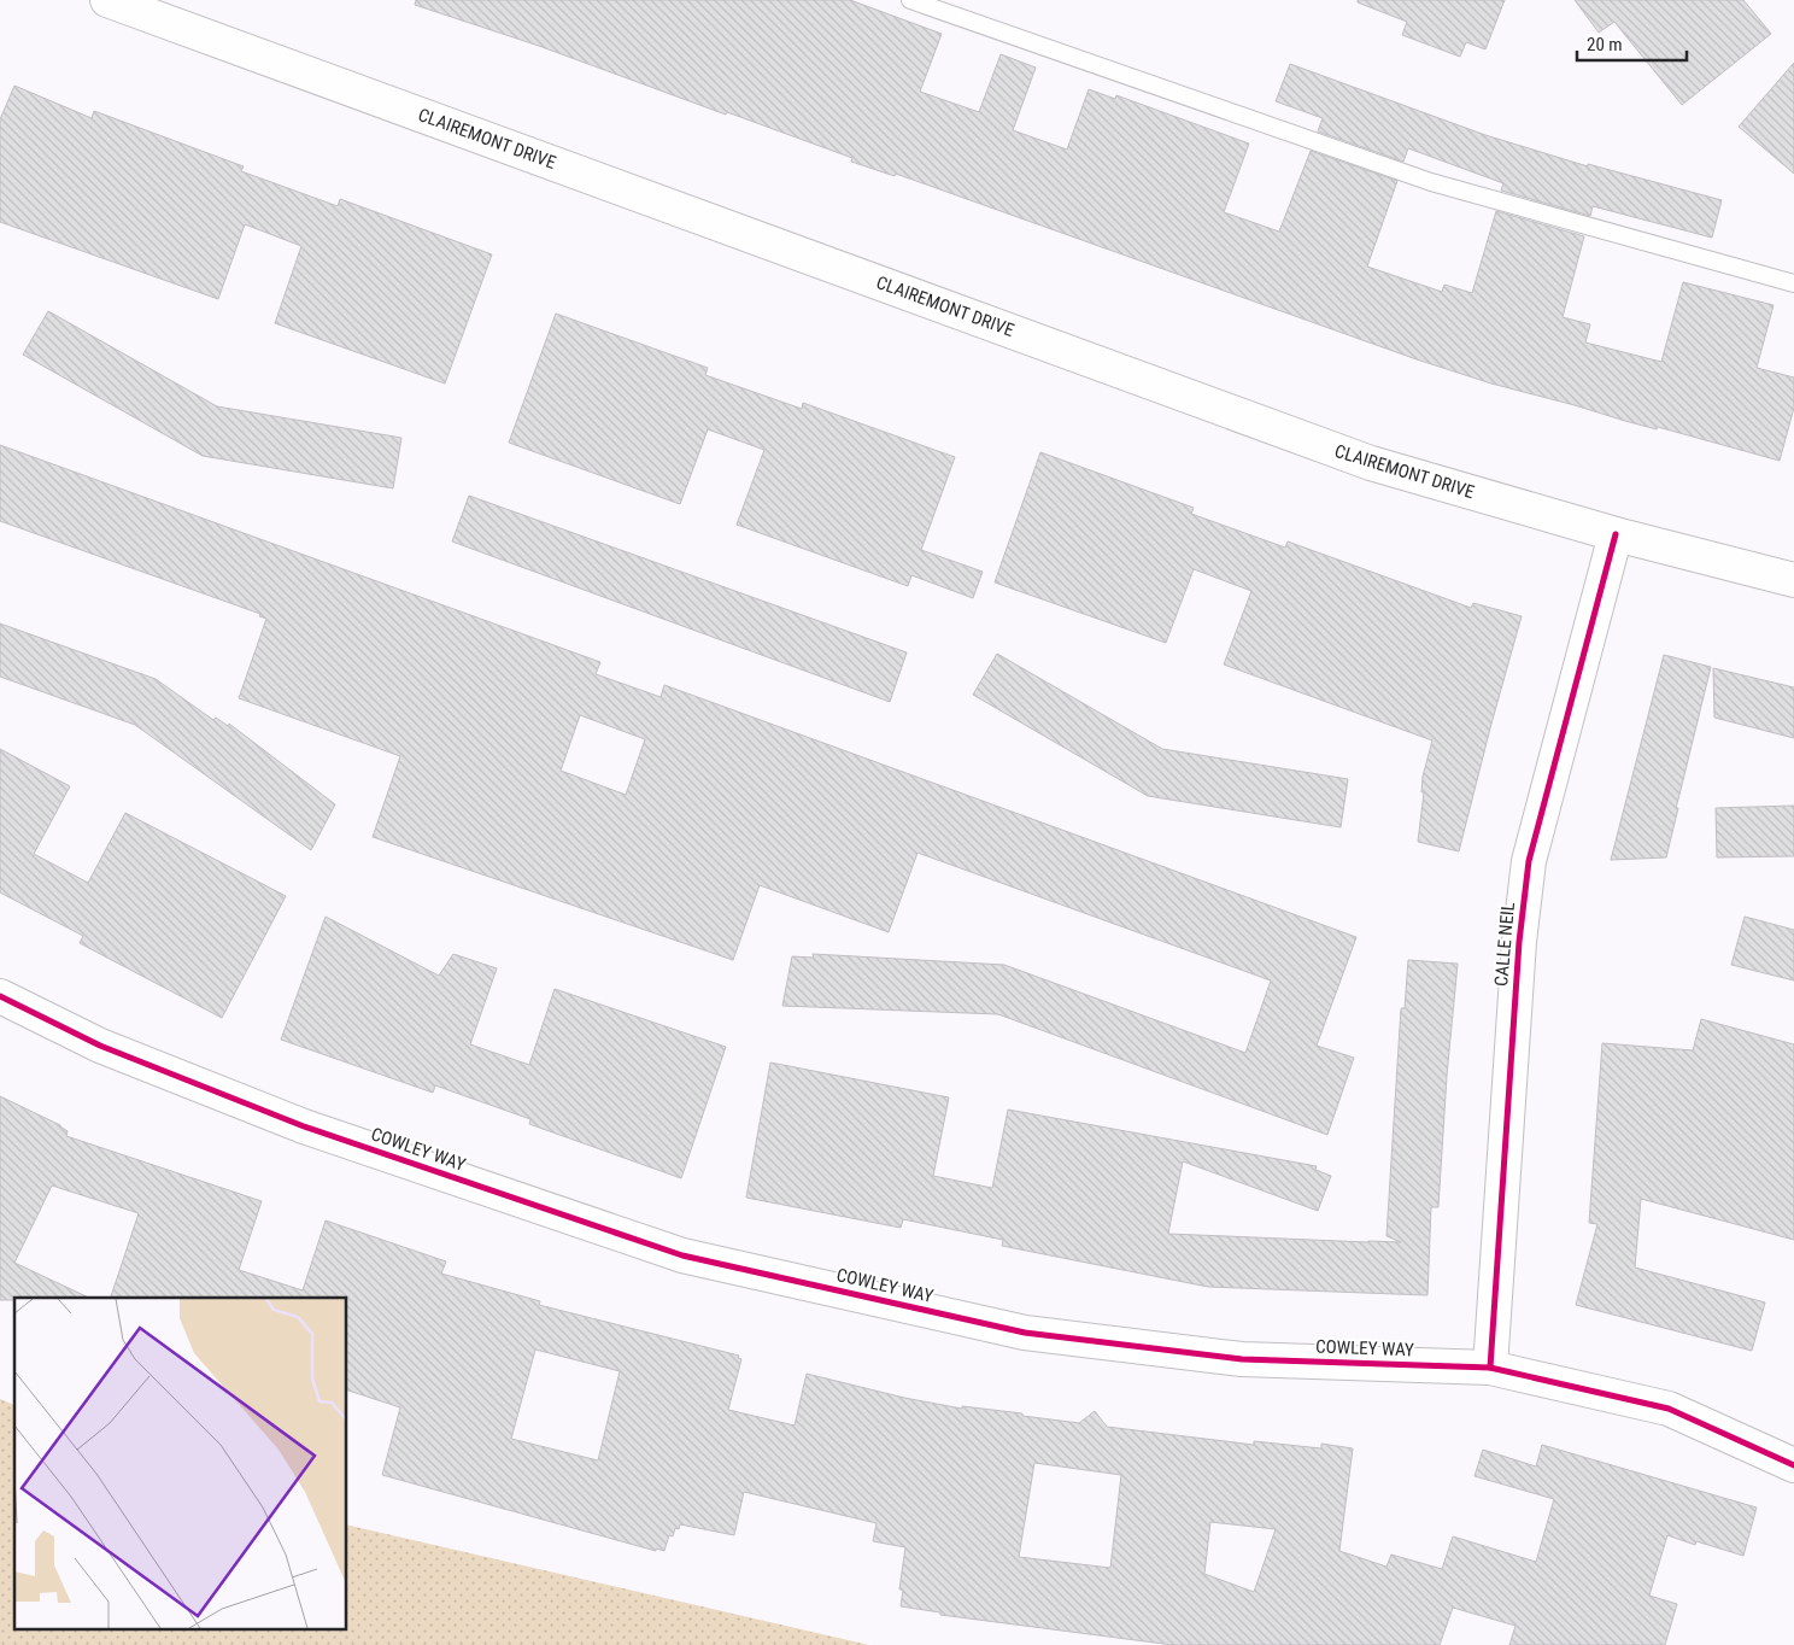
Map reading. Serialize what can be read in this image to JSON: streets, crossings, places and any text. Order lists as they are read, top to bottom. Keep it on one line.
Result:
{"streets":{"street":["CLAIREMONT DRIVE","CALLE NEIL","COWLEY WAY"]},"crossings":[["CLAIREMONT DRIVE","CALLE NEIL"],["CALLE NEIL","COWLEY WAY"]],"scale_bar":"20 m"}
